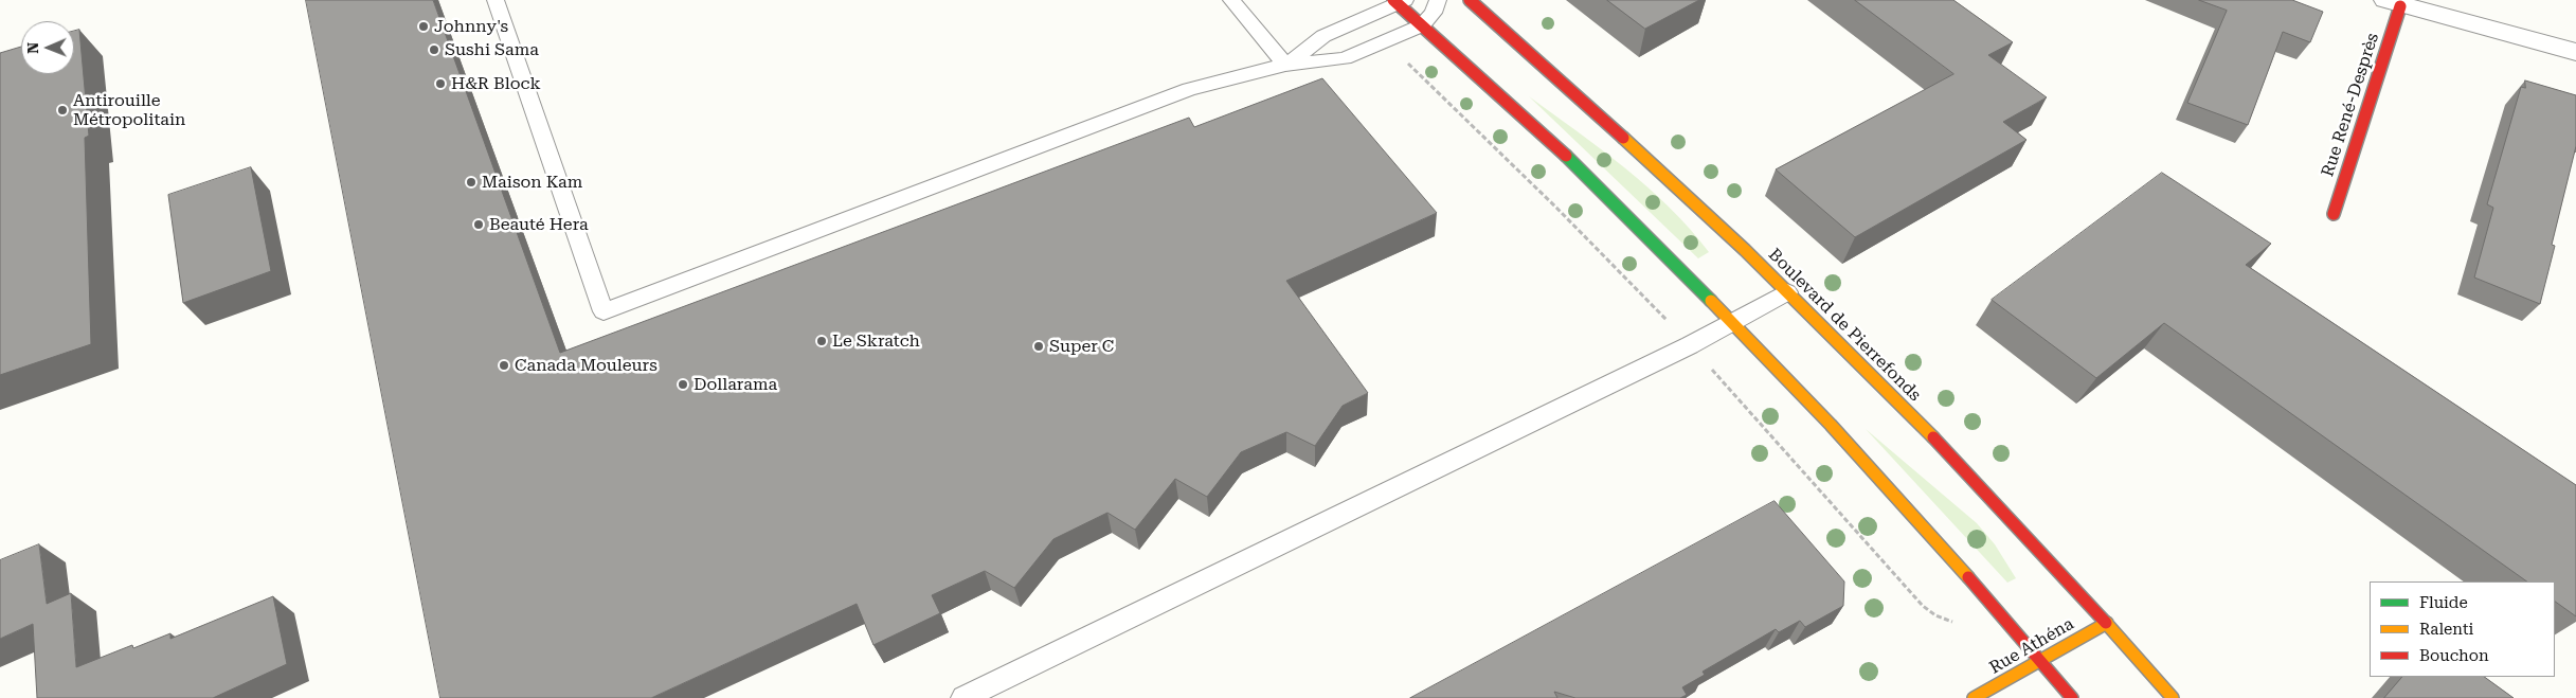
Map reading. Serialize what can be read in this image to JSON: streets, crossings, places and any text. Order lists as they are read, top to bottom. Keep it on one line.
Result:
{"streets":{"main road":["Rue René-Desprès","Boulevard de Pierrefonds","Rue Athéna"]},"crossings":[["Boulevard de Pierrefonds","Rue Athéna"]],"places":["Johnny's","Sushi Sama","H&R Block","Antirouille Métropolitain","Maison Kam","Beauté Hera","Le Skratch","Super C","Canada Mouleurs","Dollarama"],"legend":["Fluide","Ralenti","Bouchon"],"north":"left"}
